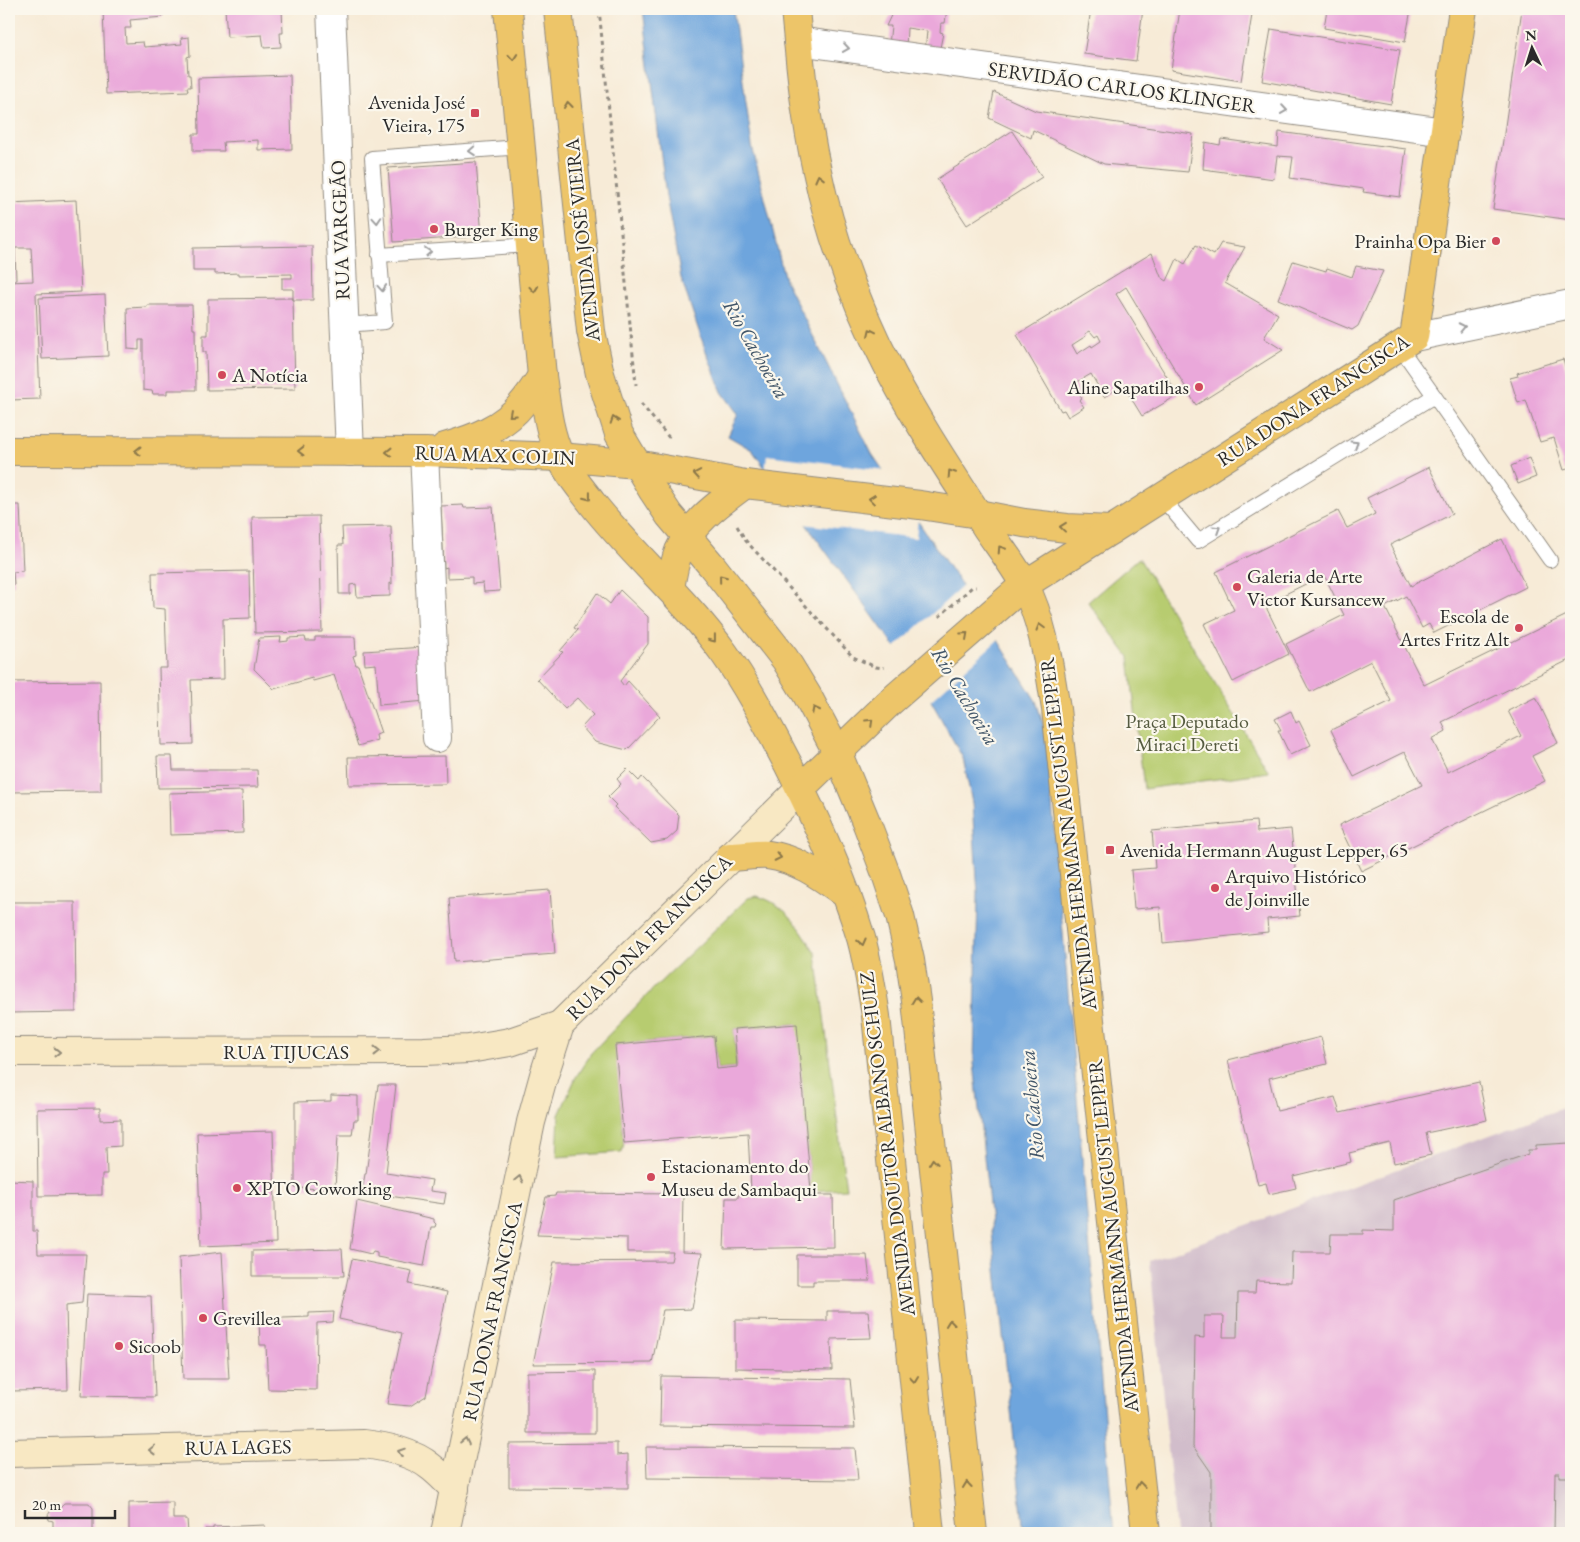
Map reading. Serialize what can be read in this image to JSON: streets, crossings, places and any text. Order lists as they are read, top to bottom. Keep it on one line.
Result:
{"streets":{"main road":["AVENIDA JOSÉ VIEIRA","RUA DONA FRANCISCA","RUA MAX COLIN","AVENIDA HERMANN AUGUST LEPPER","RUA TIJUCAS","AVENIDA DOUTOR ALBANO SCHULZ","RUA LAGES"],"street":["SERVIDÃO CARLOS KLINGER","RUA VARGEÃO"]},"crossings":[["SERVIDÃO CARLOS KLINGER","RUA DONA FRANCISCA"],["SERVIDÃO CARLOS KLINGER","AVENIDA HERMANN AUGUST LEPPER"],["RUA VARGEÃO","RUA MAX COLIN"],["AVENIDA JOSÉ VIEIRA","RUA MAX COLIN"],["AVENIDA JOSÉ VIEIRA","AVENIDA DOUTOR ALBANO SCHULZ"],["RUA DONA FRANCISCA","AVENIDA HERMANN AUGUST LEPPER"],["RUA DONA FRANCISCA","RUA TIJUCAS"],["RUA DONA FRANCISCA","AVENIDA DOUTOR ALBANO SCHULZ"],["RUA DONA FRANCISCA","RUA LAGES"],["RUA MAX COLIN","AVENIDA HERMANN AUGUST LEPPER"],["RUA MAX COLIN","AVENIDA DOUTOR ALBANO SCHULZ"]],"one_way":["SERVIDÃO CARLOS KLINGER","RUA DONA FRANCISCA","RUA MAX COLIN","AVENIDA HERMANN AUGUST LEPPER","RUA TIJUCAS","RUA LAGES"],"water":["Rio Cachoeira"],"parks":["Praça Deputado Miraci Dereti"],"places":{"transit":["Avenida José Vieira, 175","Avenida Hermann August Lepper, 65"],"other":["Burger King","Prainha Opa Bier","A Notícia","Aline Sapatilhas","Galeria de Arte Victor Kursancew","Escola de Artes Fritz Alt","Arquivo Histórico de Joinville","Estacionamento do Museu de Sambaqui","XPTO Coworking","Grevillea","Sicoob"]},"scale_bar":"20 m","north":"top"}
